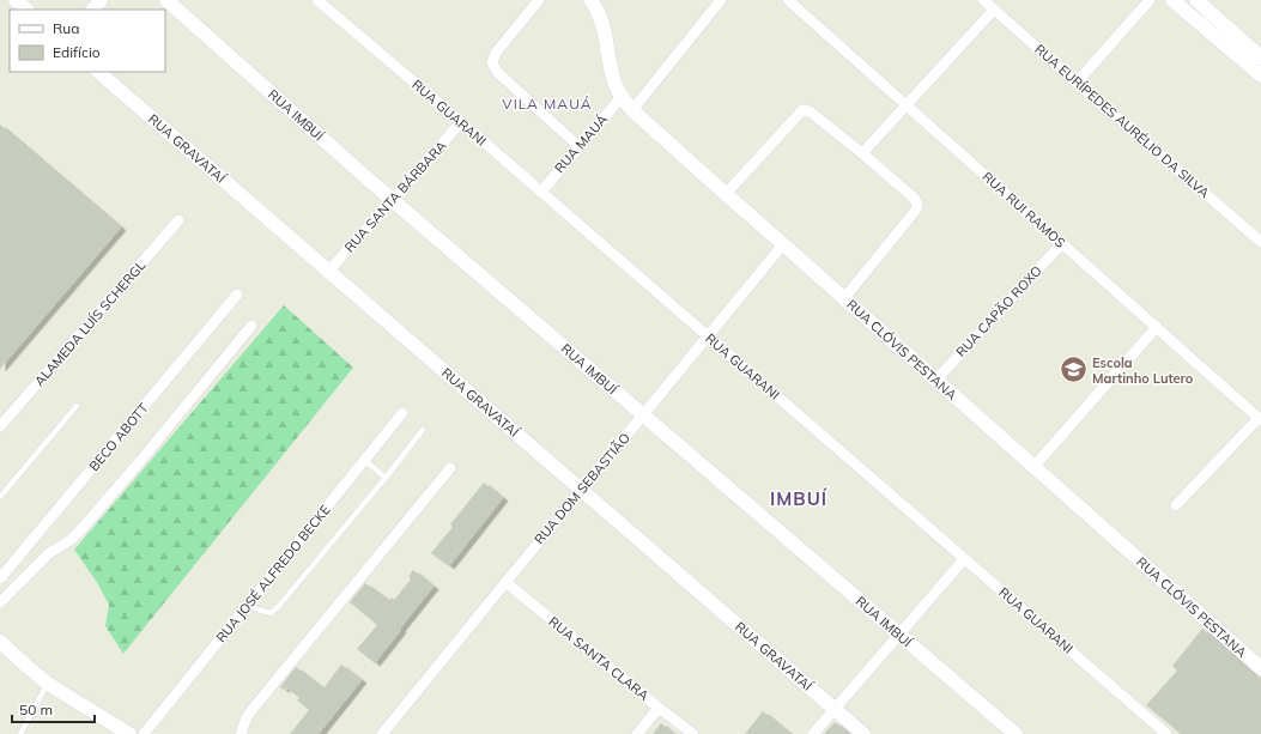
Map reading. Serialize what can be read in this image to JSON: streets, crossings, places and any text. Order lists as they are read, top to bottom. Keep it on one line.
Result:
{"streets":{"street":["RUA GUARANI","RUA IMBUÍ","RUA EURÍPEDES AURÉLIO DA SILVA","RUA MAUÁ","RUA GRAVATAÍ","RUA SANTA BÁRBARA","RUA RUI RAMOS","RUA CAPÃO ROXO","ALAMEDA LUÍS SCHERGL","RUA CLÓVIS PESTANA","BECO ABOTT","RUA DOM SEBASTIÃO","RUA JOSÉ ALFREDO BECKE","RUA SANTA CLARA"]},"crossings":[["RUA GUARANI","RUA MAUÁ"],["RUA GUARANI","RUA SANTA BÁRBARA"],["RUA GUARANI","RUA DOM SEBASTIÃO"],["RUA IMBUÍ","RUA SANTA BÁRBARA"],["RUA IMBUÍ","RUA DOM SEBASTIÃO"],["RUA MAUÁ","RUA CLÓVIS PESTANA"],["RUA GRAVATAÍ","RUA SANTA BÁRBARA"],["RUA GRAVATAÍ","RUA DOM SEBASTIÃO"],["RUA RUI RAMOS","RUA CAPÃO ROXO"],["RUA CAPÃO ROXO","RUA CLÓVIS PESTANA"],["RUA CLÓVIS PESTANA","RUA DOM SEBASTIÃO"],["RUA DOM SEBASTIÃO","RUA SANTA CLARA"]],"districts":["VILA MAUÁ","IMBUÍ"],"places":{"school or university":["Escola Martinho Lutero"]},"legend":["Rua","Edifício"],"scale_bar":"50 m"}
